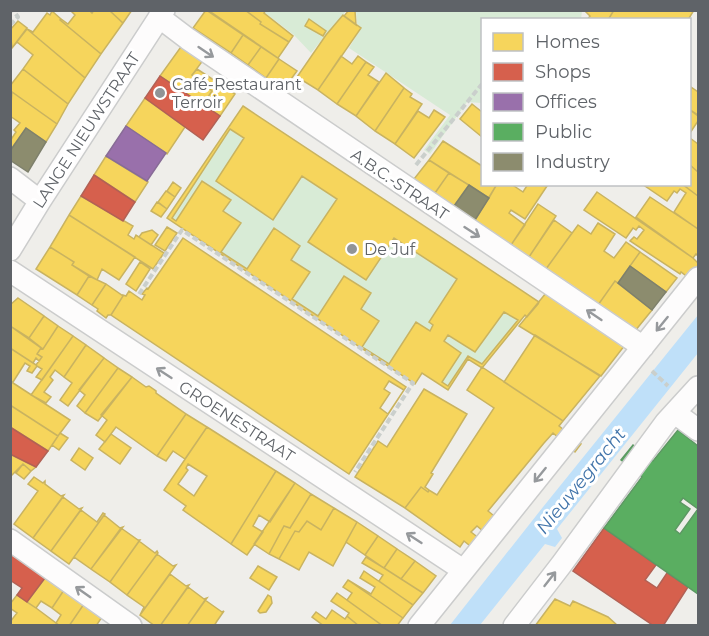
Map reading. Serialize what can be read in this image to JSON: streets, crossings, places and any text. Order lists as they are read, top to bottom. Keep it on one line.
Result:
{"streets":{"street":["LANGE NIEUWSTRAAT","A.B.C.-STRAAT","GROENESTRAAT"]},"crossings":[["LANGE NIEUWSTRAAT","A.B.C.-STRAAT"]],"one_way":["A.B.C.-STRAAT","GROENESTRAAT"],"water":["Nieuwegracht"],"places":["Café-Restaurant Terroir","De Juf"],"legend":["Homes","Shops","Offices","Public","Industry"]}
